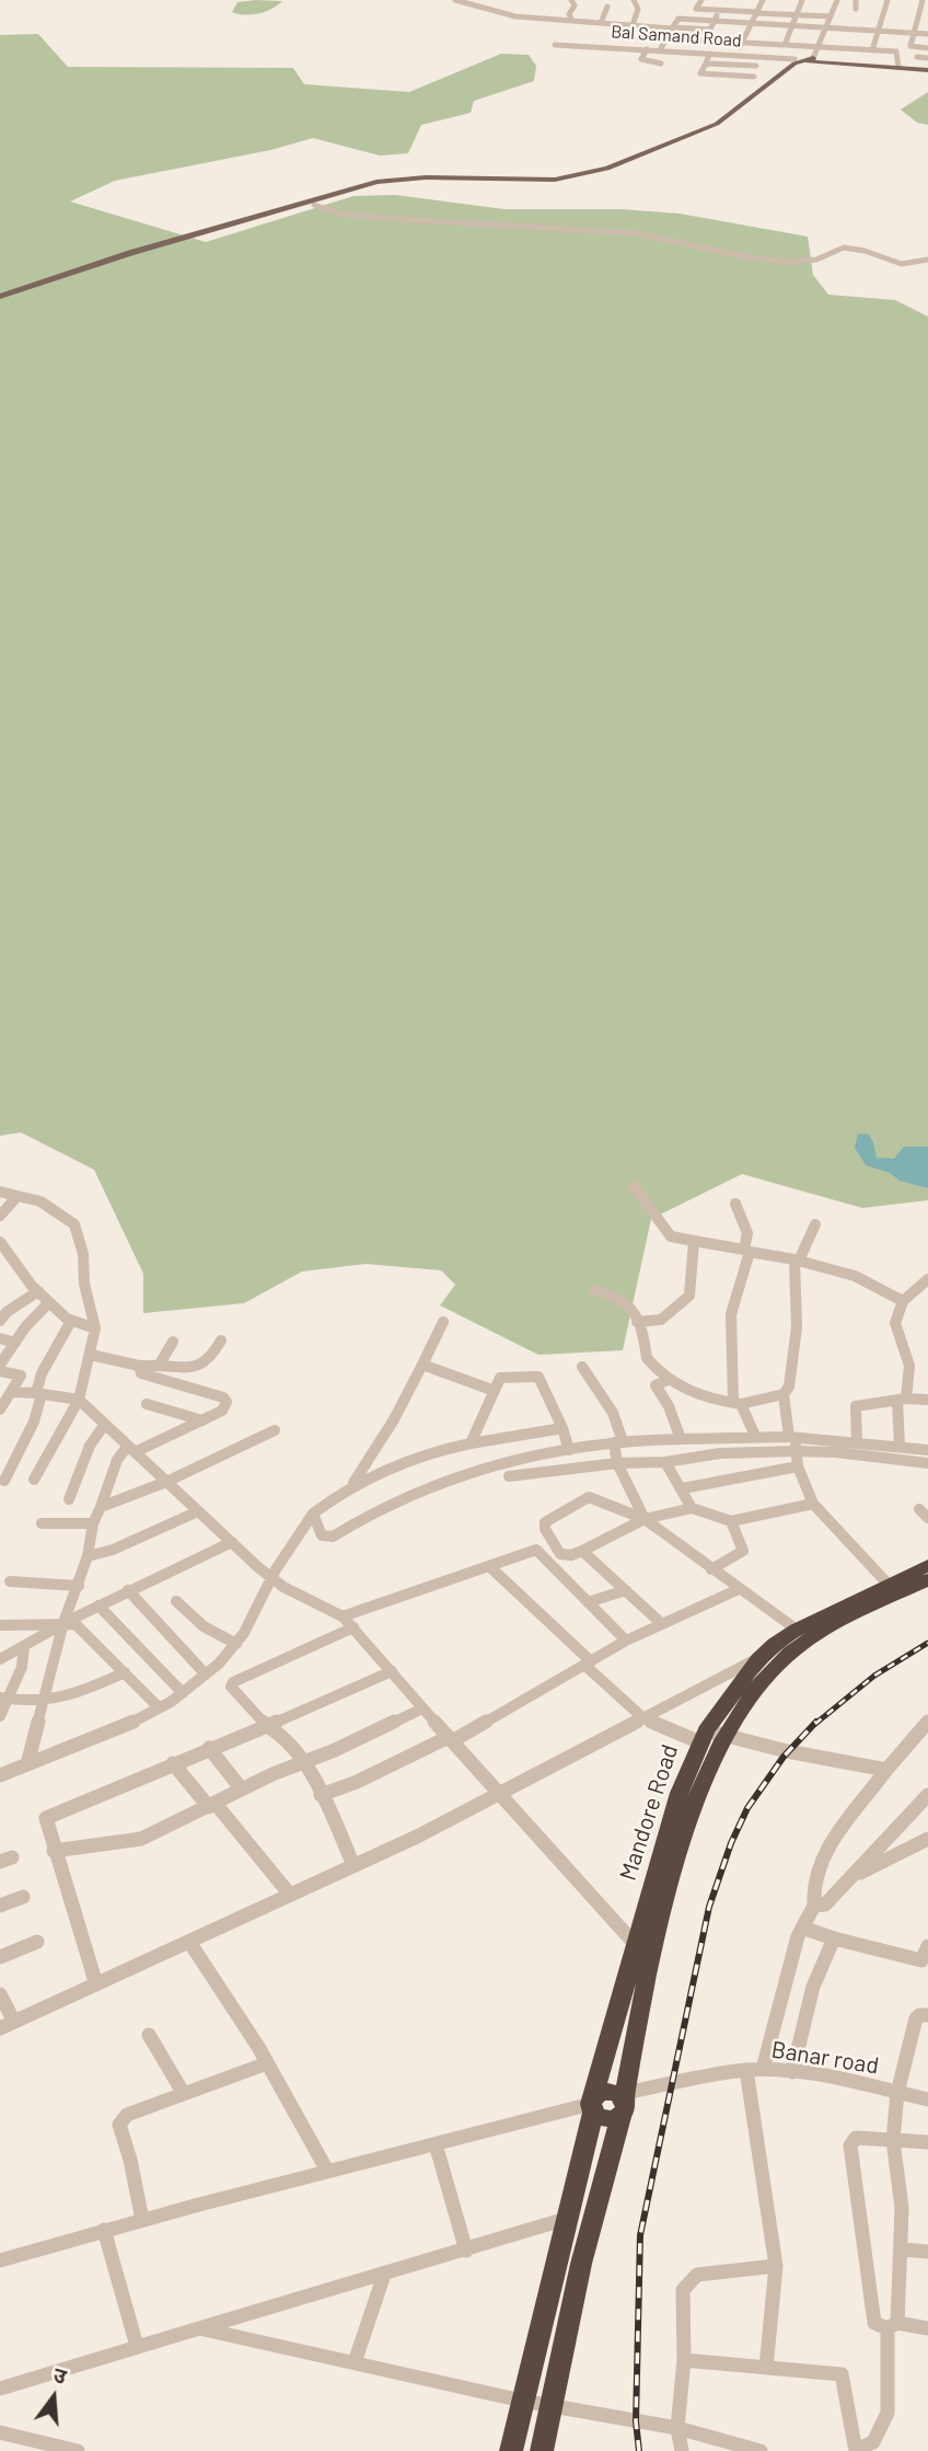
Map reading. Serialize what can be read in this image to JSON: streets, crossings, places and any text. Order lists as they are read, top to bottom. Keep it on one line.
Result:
{"streets":{"highway":["Mandore Road"],"main road":["Bal Samand Road"],"street":["Banar road"]},"crossings":[["Mandore Road","Banar road"]],"north":"top"}
